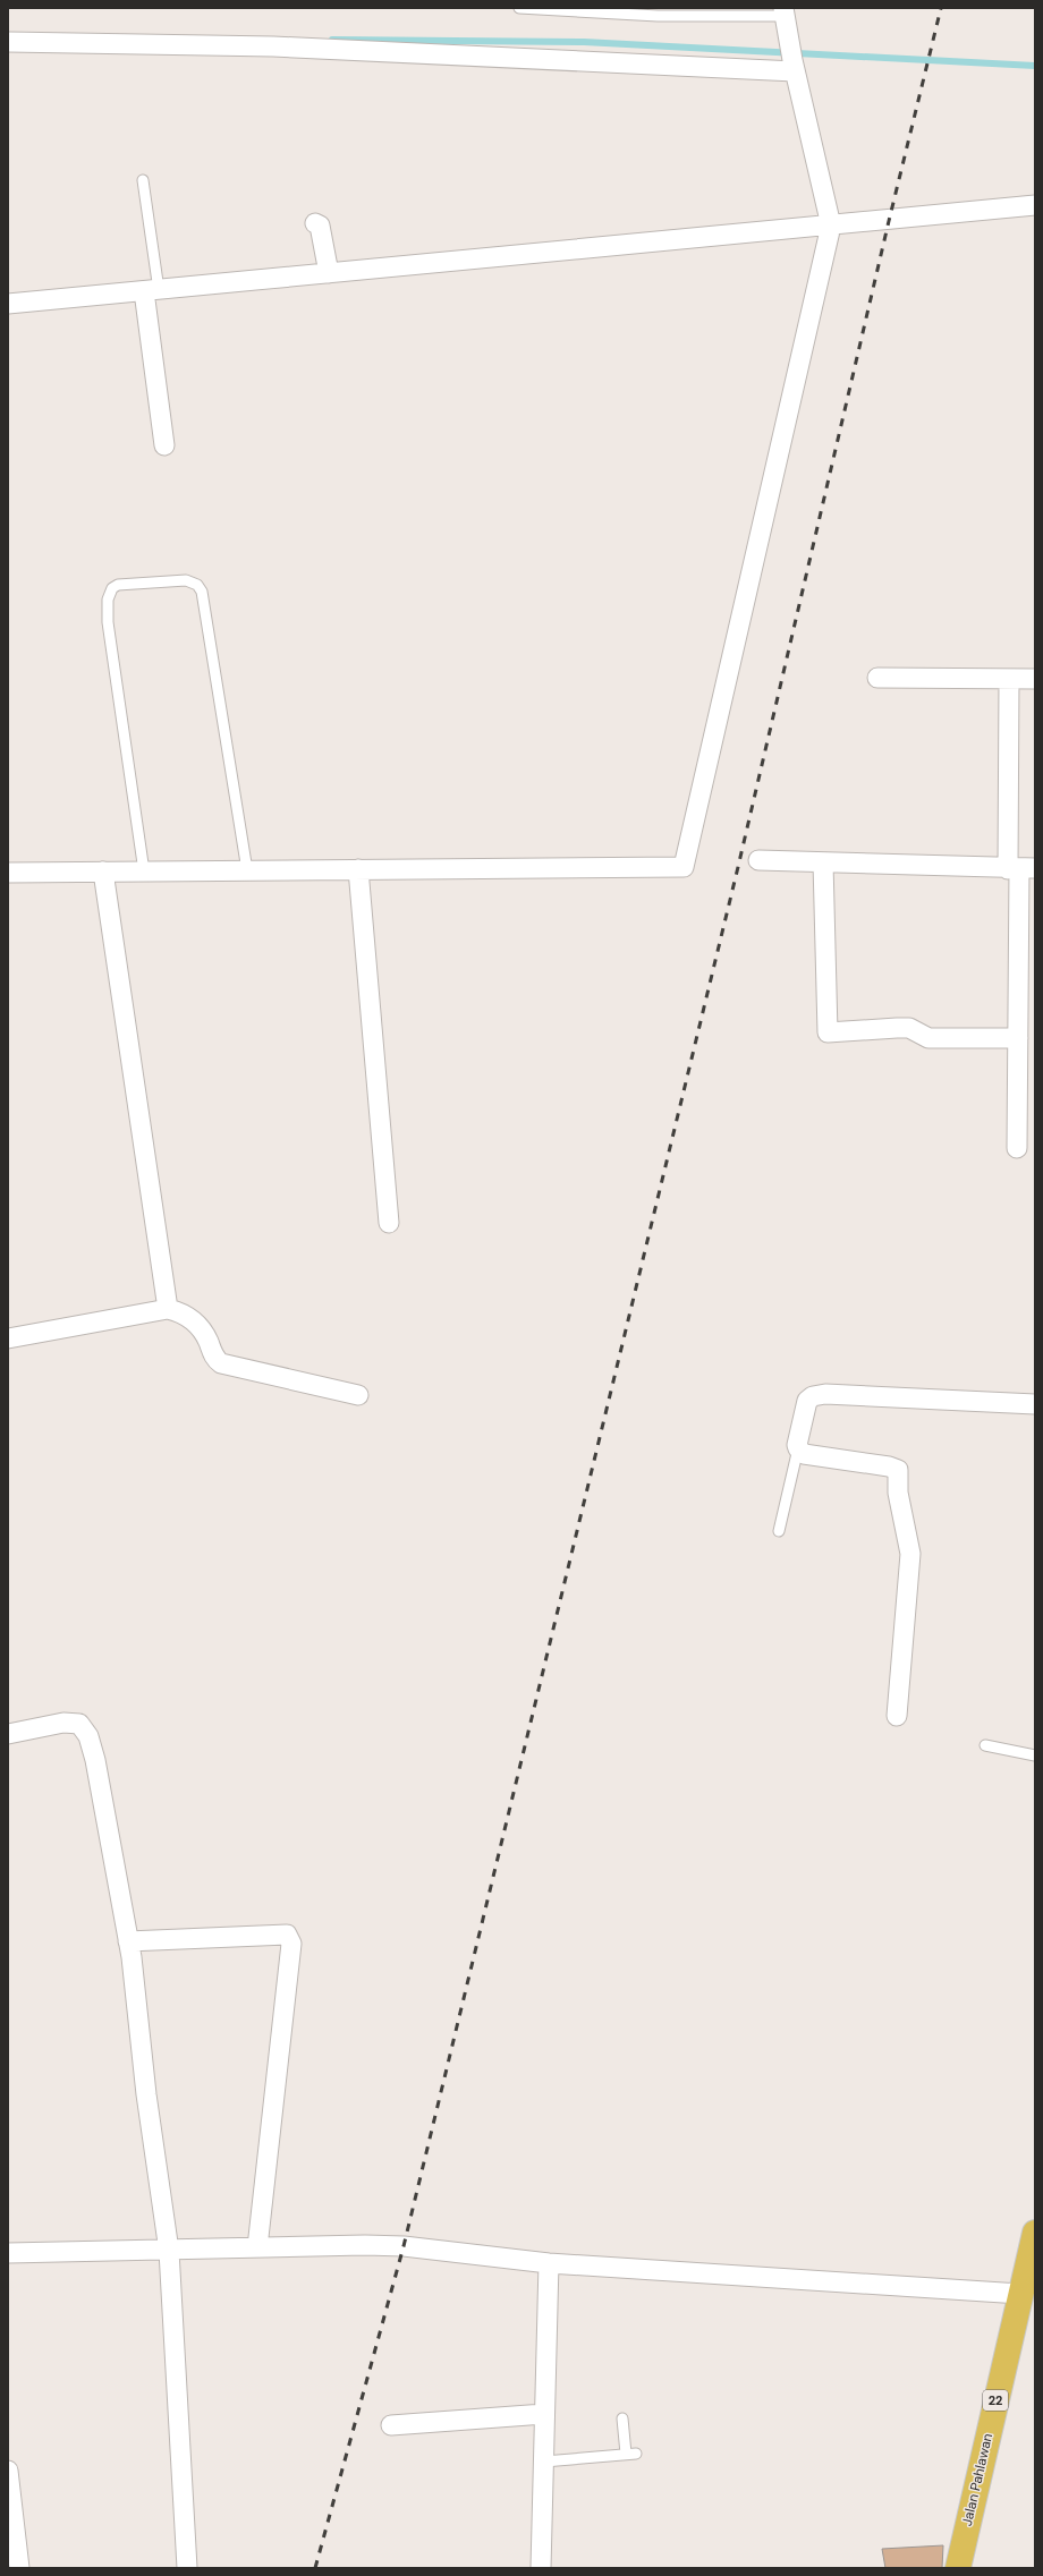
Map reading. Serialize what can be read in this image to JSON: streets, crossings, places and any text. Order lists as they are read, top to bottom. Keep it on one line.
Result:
{"streets":{"highway":["22","Jalan Pahlawan"]}}
